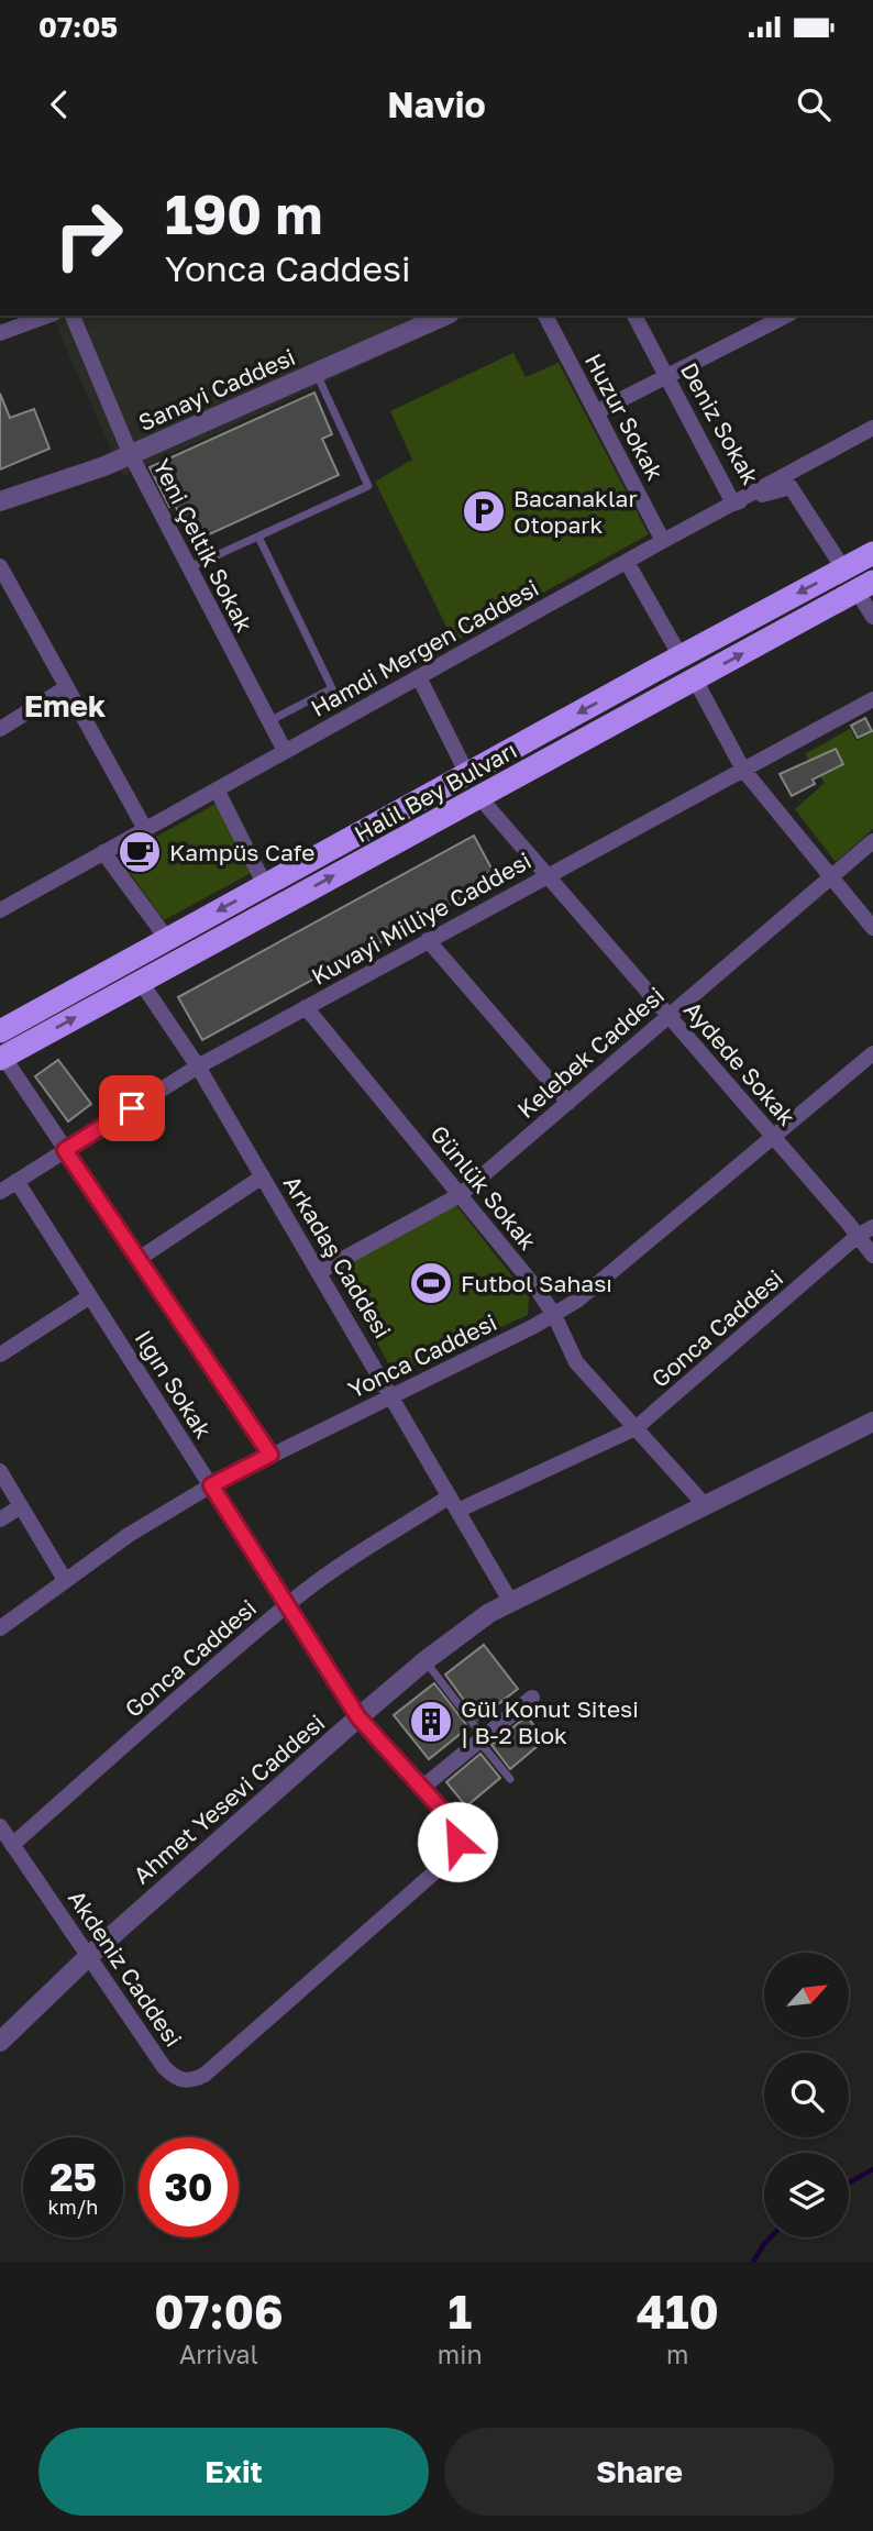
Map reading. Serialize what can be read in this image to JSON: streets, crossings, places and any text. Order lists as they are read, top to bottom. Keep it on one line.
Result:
{"streets":{"highway":["Halil Bey Bulvarı"],"street":["Sanayi Caddesi","Huzur Sokak","Deniz Sokak","Yeni Çeltik Sokak","Hamdi Mergen Caddesi","Kuvayi Milliye Caddesi","Kelebek Caddesi","Aydede Sokak","Günlük Sokak","Arkadaş Caddesi","Gonca Caddesi","Yonca Caddesi","Ilgın Sokak","Ahmet Yesevi Caddesi","Akdeniz Caddesi"]},"crossings":[["Sanayi Caddesi","Yeni Çeltik Sokak"],["Huzur Sokak","Hamdi Mergen Caddesi"],["Deniz Sokak","Hamdi Mergen Caddesi"],["Deniz Sokak","Halil Bey Bulvarı"],["Yeni Çeltik Sokak","Hamdi Mergen Caddesi"],["Halil Bey Bulvarı","Aydede Sokak"],["Halil Bey Bulvarı","Arkadaş Caddesi"],["Kuvayi Milliye Caddesi","Aydede Sokak"],["Kuvayi Milliye Caddesi","Günlük Sokak"],["Kuvayi Milliye Caddesi","Arkadaş Caddesi"],["Kuvayi Milliye Caddesi","Ilgın Sokak"],["Kelebek Caddesi","Aydede Sokak"],["Kelebek Caddesi","Günlük Sokak"],["Kelebek Caddesi","Arkadaş Caddesi"],["Aydede Sokak","Gonca Caddesi"],["Aydede Sokak","Yonca Caddesi"],["Günlük Sokak","Gonca Caddesi"],["Günlük Sokak","Yonca Caddesi"],["Günlük Sokak","Ahmet Yesevi Caddesi"],["Arkadaş Caddesi","Gonca Caddesi"],["Arkadaş Caddesi","Yonca Caddesi"],["Arkadaş Caddesi","Ahmet Yesevi Caddesi"],["Gonca Caddesi","Ilgın Sokak"],["Gonca Caddesi","Akdeniz Caddesi"],["Yonca Caddesi","Ilgın Sokak"],["Ilgın Sokak","Ahmet Yesevi Caddesi"],["Ilgın Sokak","Akdeniz Caddesi"],["Ahmet Yesevi Caddesi","Akdeniz Caddesi"]],"districts":["Emek"],"places":{"parking":["Bacanaklar Otopark"],"cafe":["Kampüs Cafe"],"sports":["Futbol Sahası"],"building":["Gül Konut Sitesi | B-2 Blok"]},"north":"top right","page":{"status":"07:05","header":"Navio","turn":["190 m","Yonca Caddesi"],"speed":"25 km/h","limit":"30","eta":["07:06","Arrival","1","min","410","m"],"buttons":["Exit","Share"]}}
